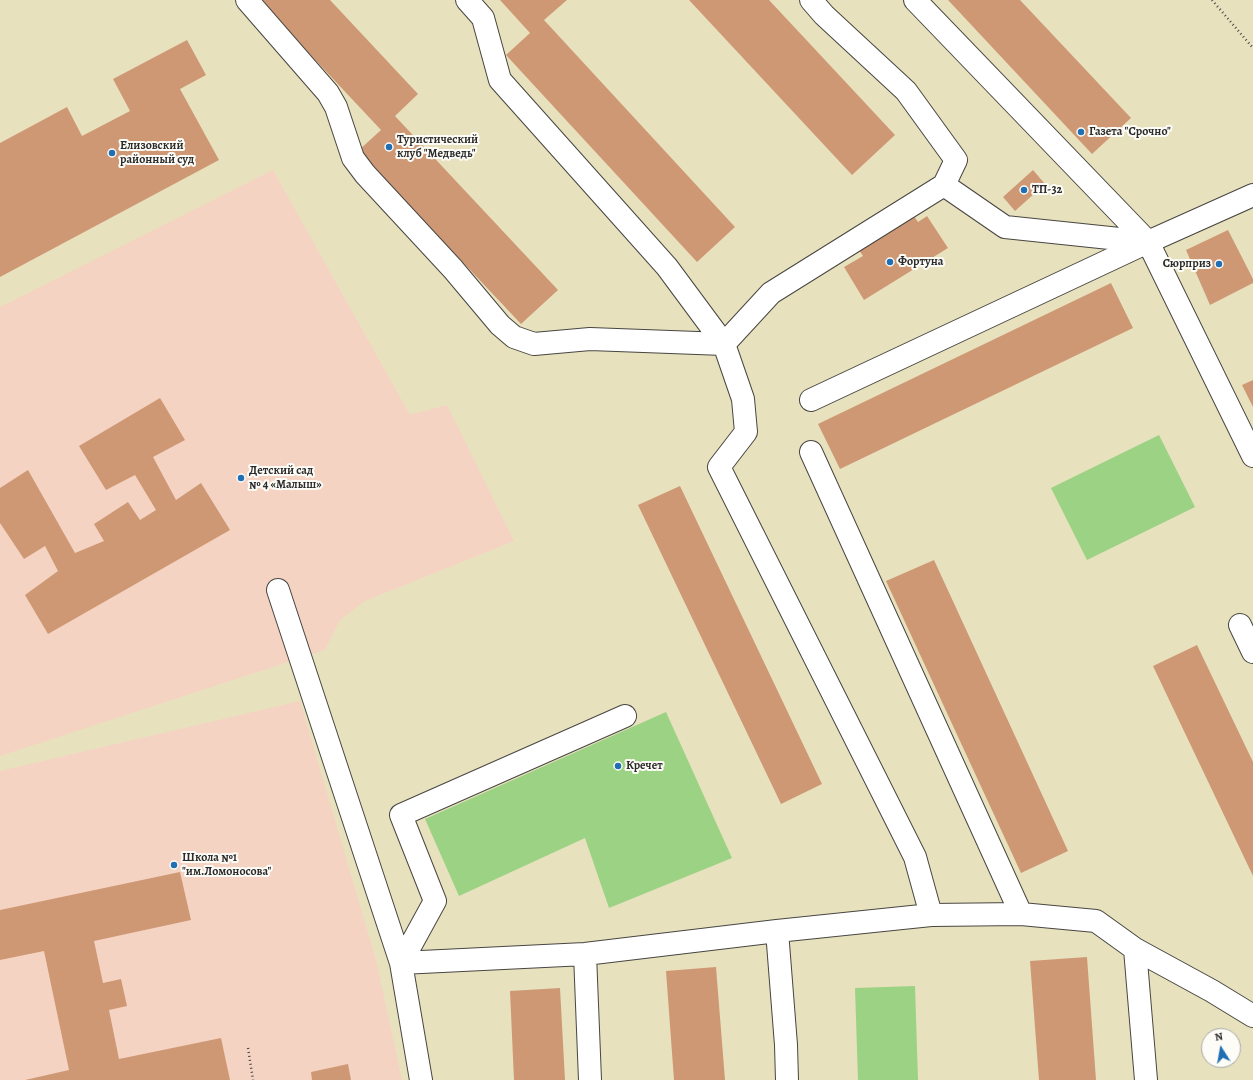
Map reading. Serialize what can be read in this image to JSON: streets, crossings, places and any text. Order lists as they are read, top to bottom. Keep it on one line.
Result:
{"places":["Газета \"Срочно\"","Туристический клуб \"Медведь\"","Елизовский районный суд","ТП-32","Фортуна","Сюрприз","Детский сад № 4 «Малыш»","Кречет","Школа №1 \"им.Ломоносова\""],"north":"top"}
